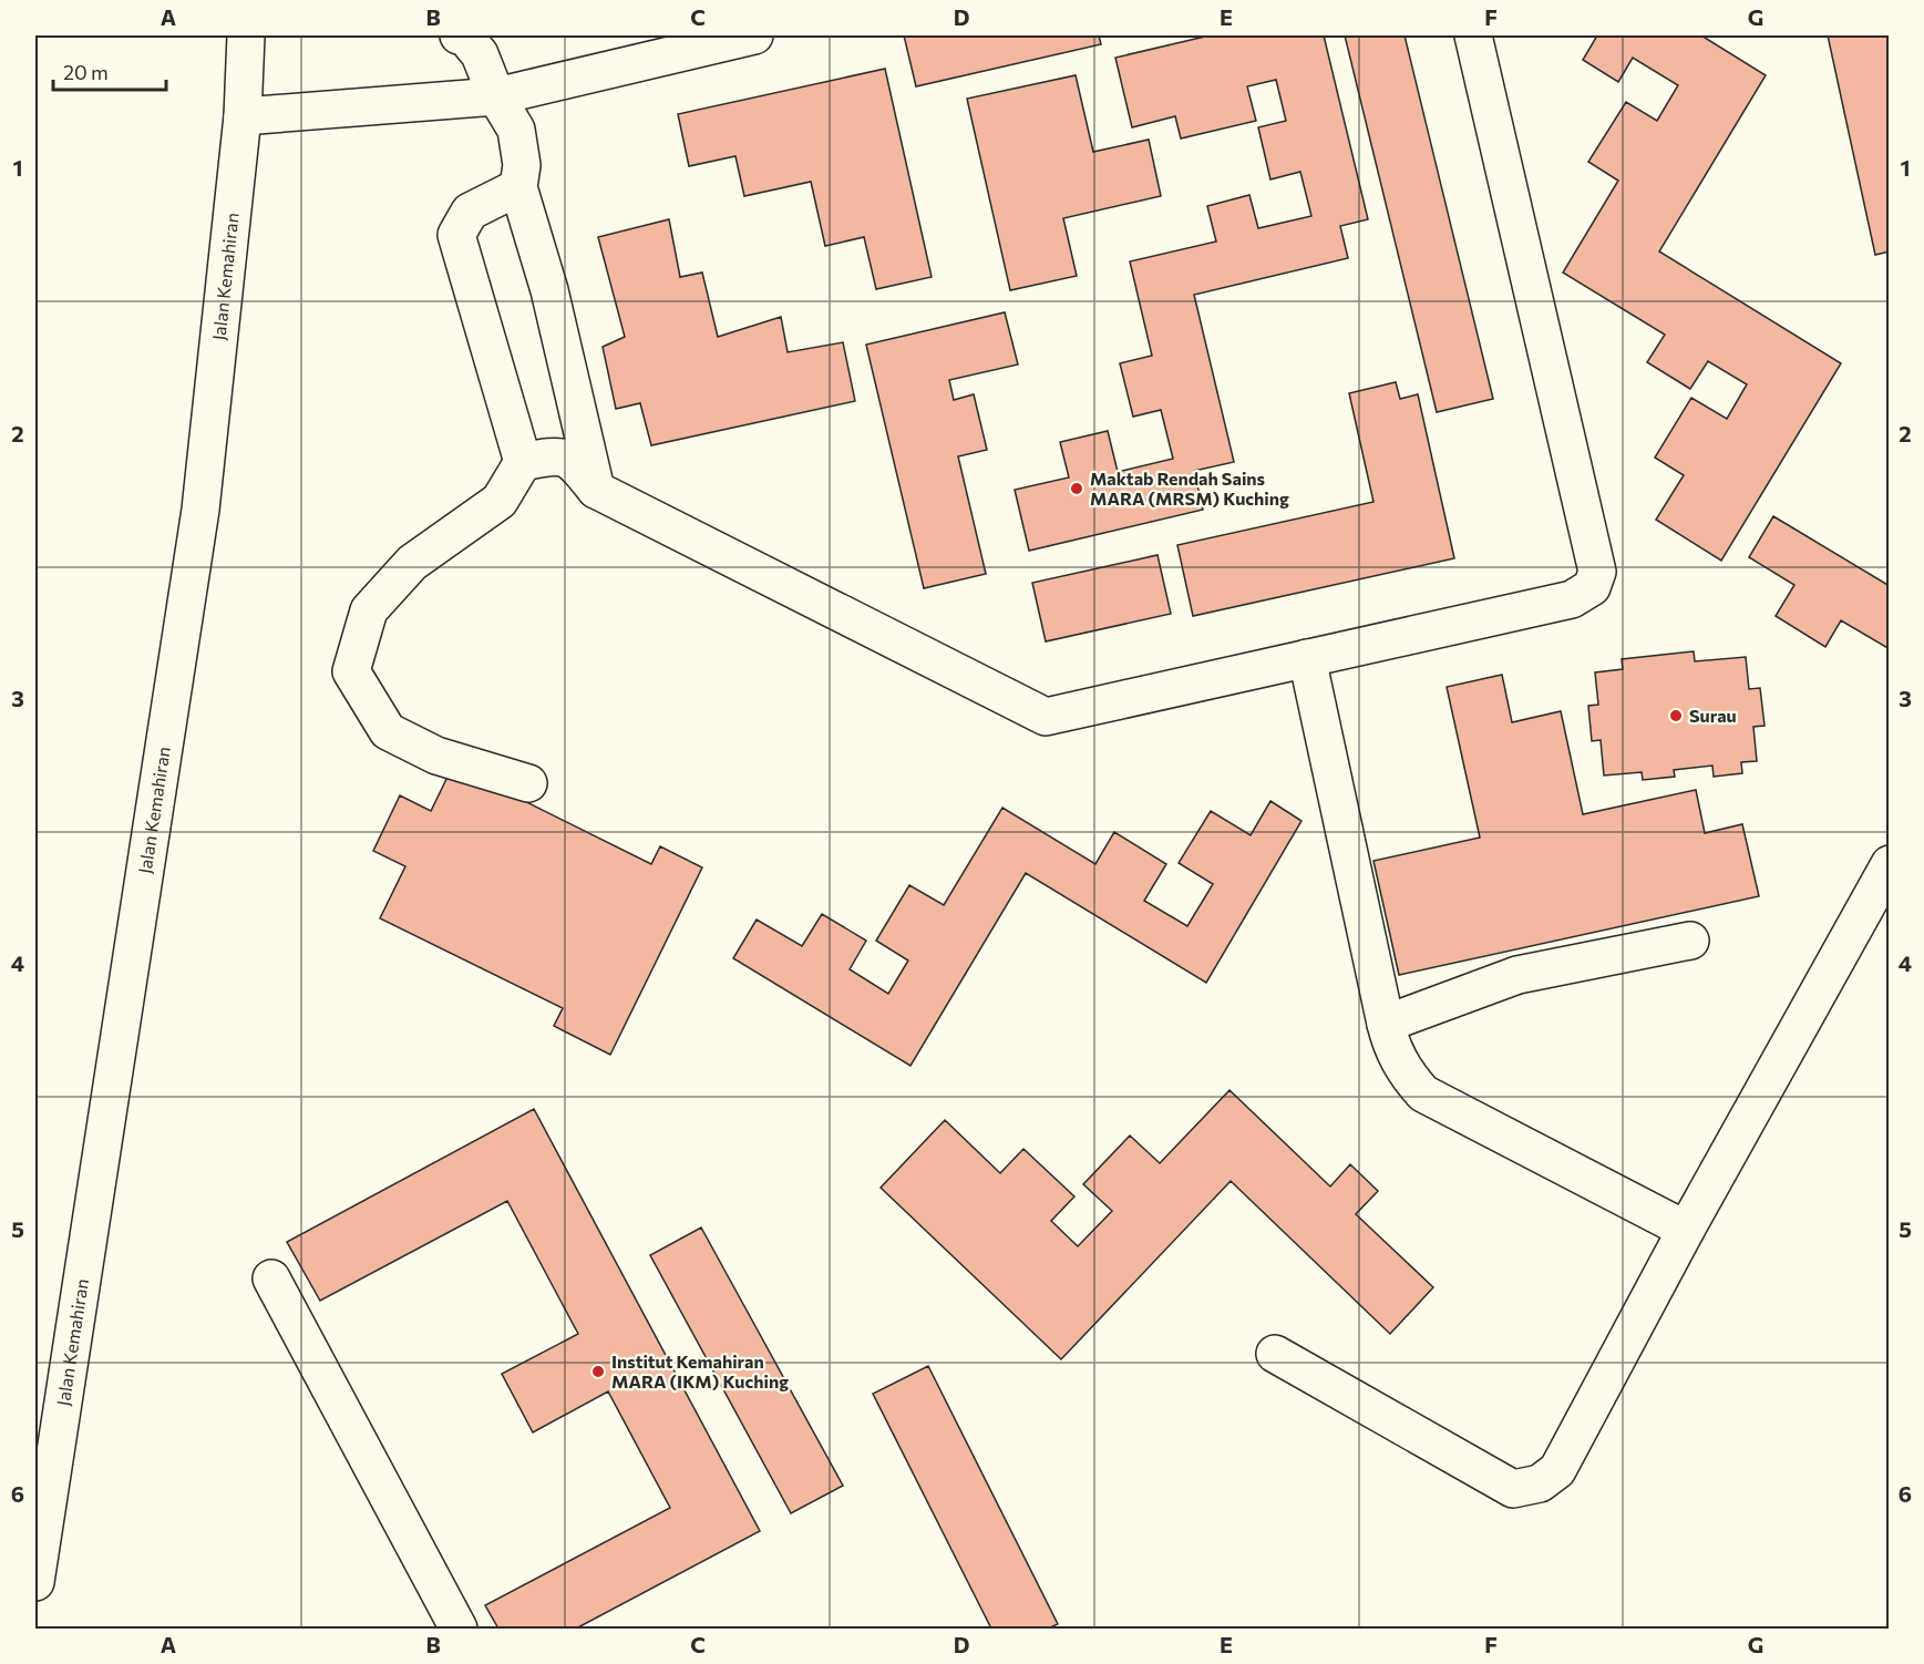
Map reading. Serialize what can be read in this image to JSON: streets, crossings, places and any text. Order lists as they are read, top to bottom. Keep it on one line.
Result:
{"streets":{"lane":["Jalan Kemahiran"]},"places":["Maktab Rendah Sains MARA (MRSM) Kuching","Surau","Institut Kemahiran MARA (IKM) Kuching"],"scale_bar":"20 m","grid":{"columns":["A","B","C","D","E","F","G"],"rows":["1","2","3","4","5","6"]}}
